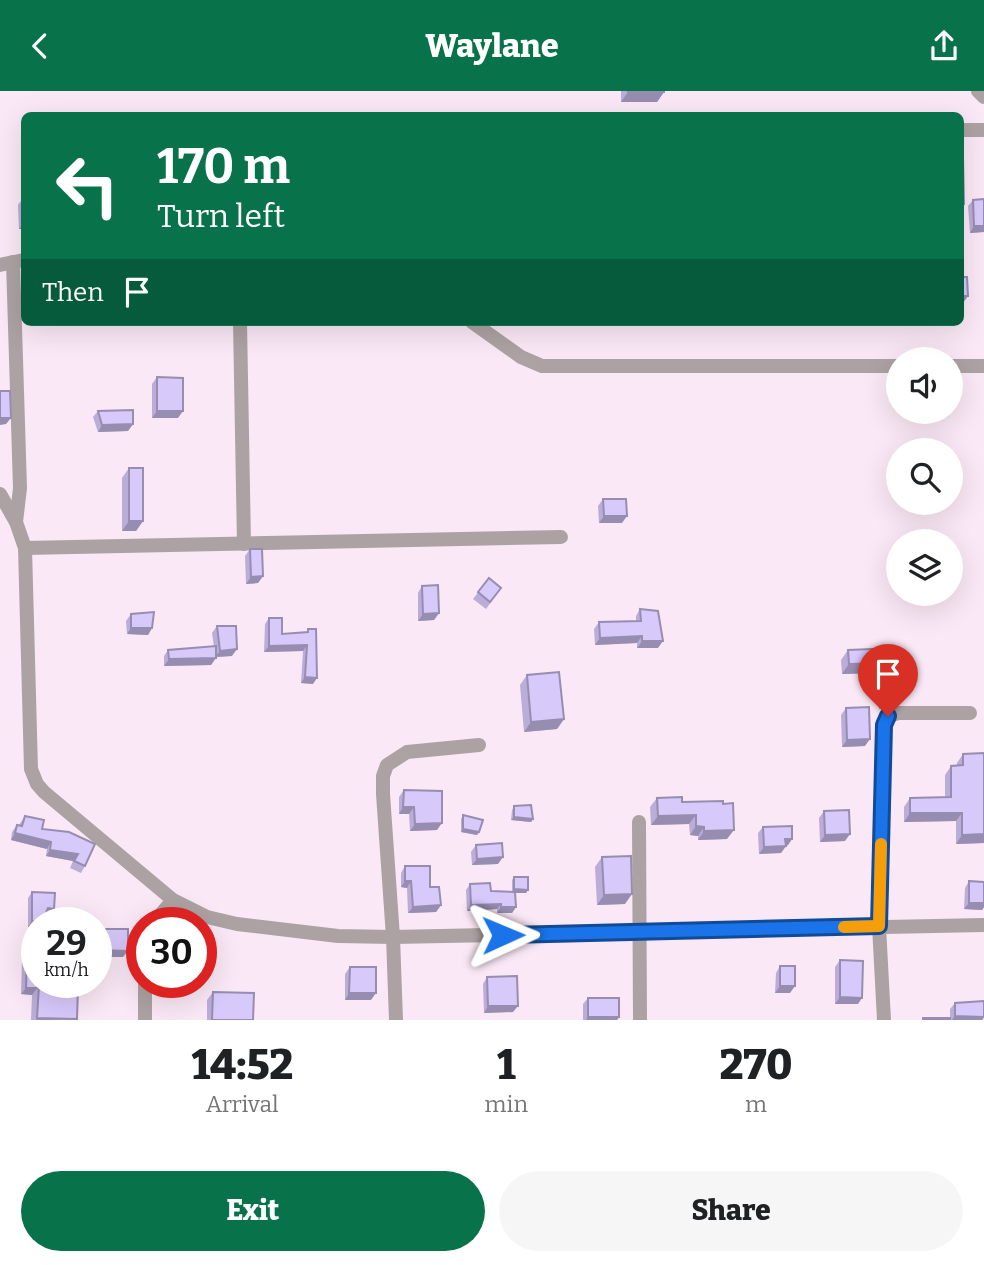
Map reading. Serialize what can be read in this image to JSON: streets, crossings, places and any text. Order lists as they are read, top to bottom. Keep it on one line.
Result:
{"page":{"header":"Waylane","turn":["170 m","Turn left"],"then":"Then","speed":"29 km/h","limit":"30","eta":["14:52","Arrival","1","min","270","m"],"buttons":["Exit","Share"]}}
